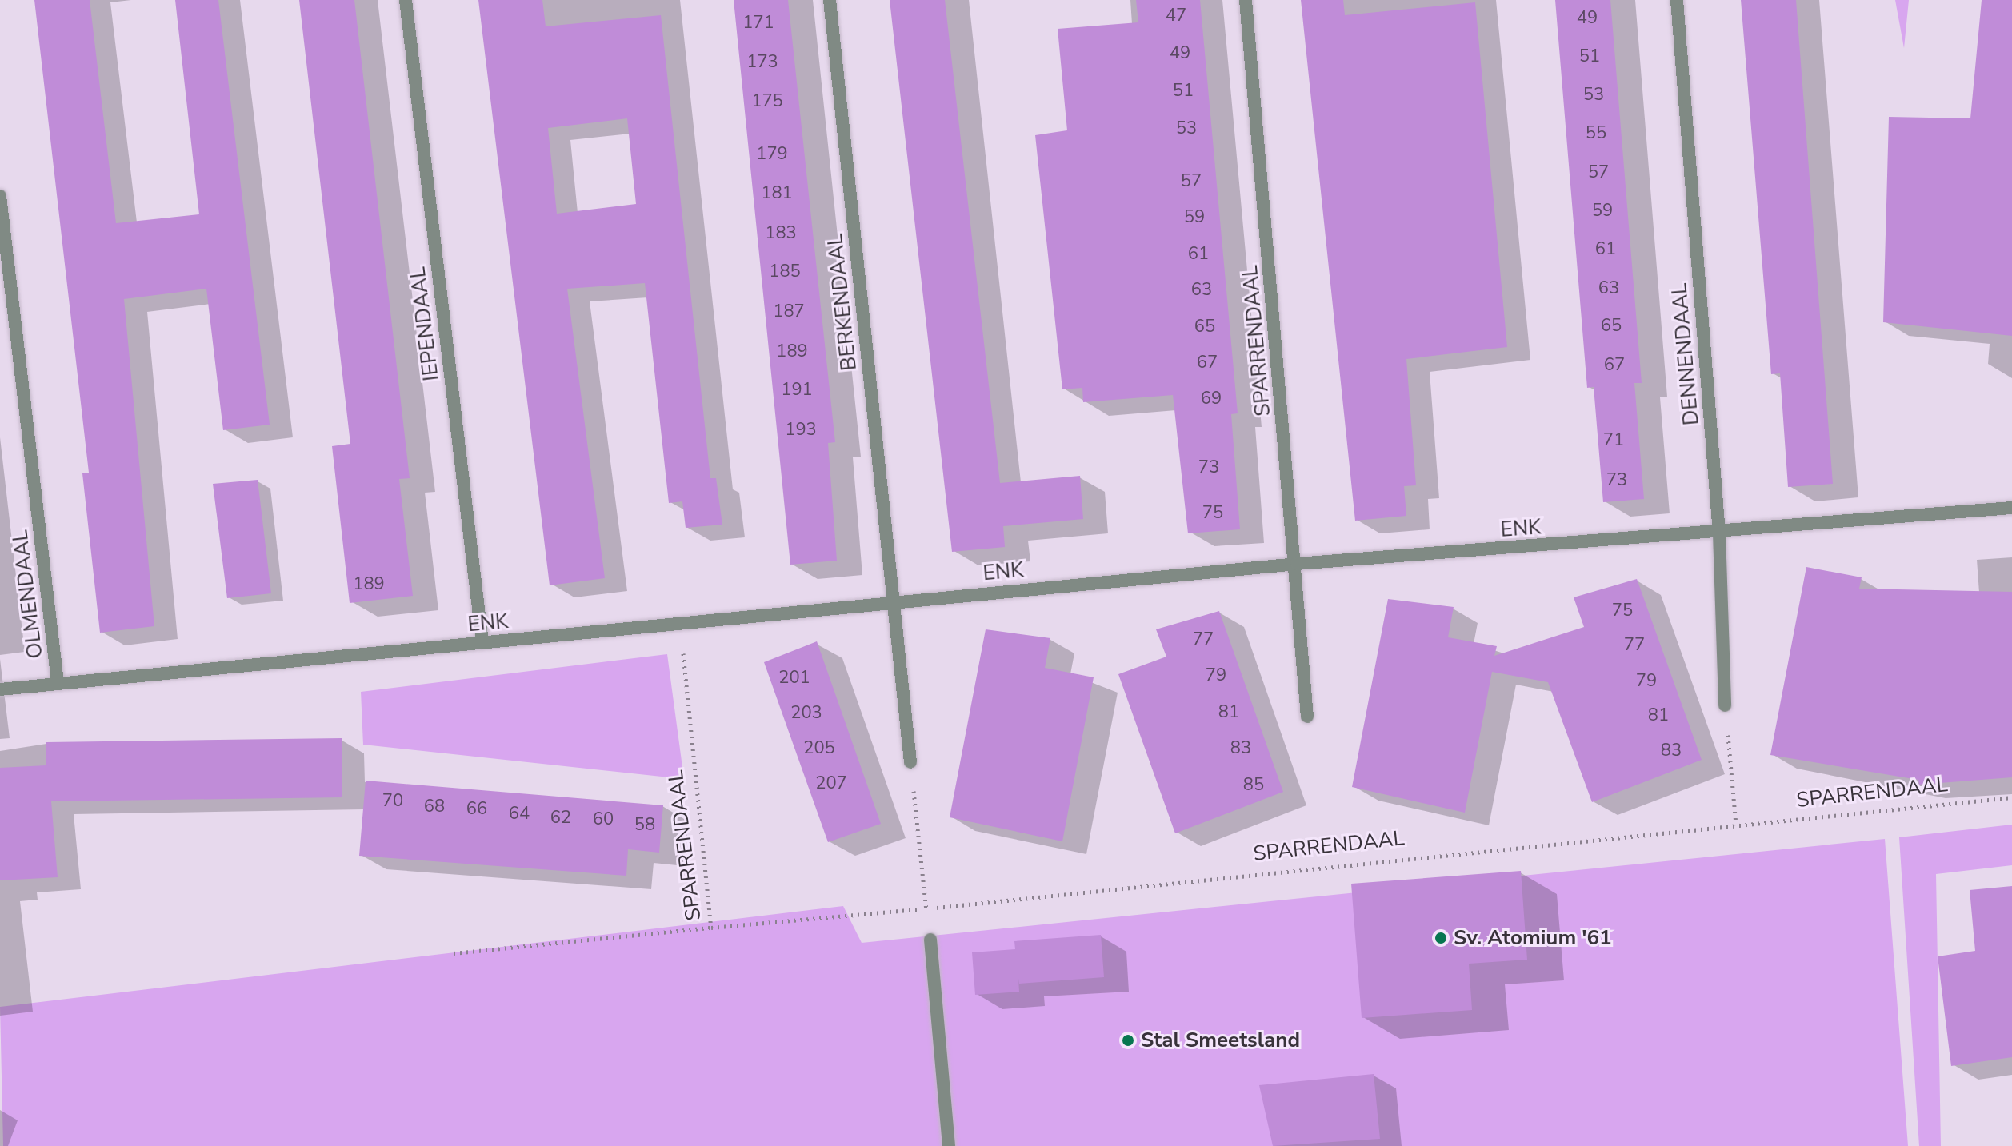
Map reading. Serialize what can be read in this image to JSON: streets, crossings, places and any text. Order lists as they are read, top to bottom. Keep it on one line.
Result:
{"streets":{"street":["BERKENDAAL","IEPENDAAL","SPARRENDAAL","DENNENDAAL","ENK","OLMENDAAL"]},"crossings":[["BERKENDAAL","ENK"],["IEPENDAAL","ENK"],["SPARRENDAAL","ENK"],["DENNENDAAL","ENK"],["ENK","OLMENDAAL"]],"places":["Sv. Atomium '61","Stal Smeetsland"],"house_numbers":["47","49","171","49","51","173","51","53","175","53","55","179","57","57","181","59","59","183","61","61","185","63","63","187","65","65","189","67","67","191","69","193","71","73","73","75","189","75","77","77","79","201","79","81","203","81","205","83","83","207","85","70","68","66","64","62","60","58"]}
